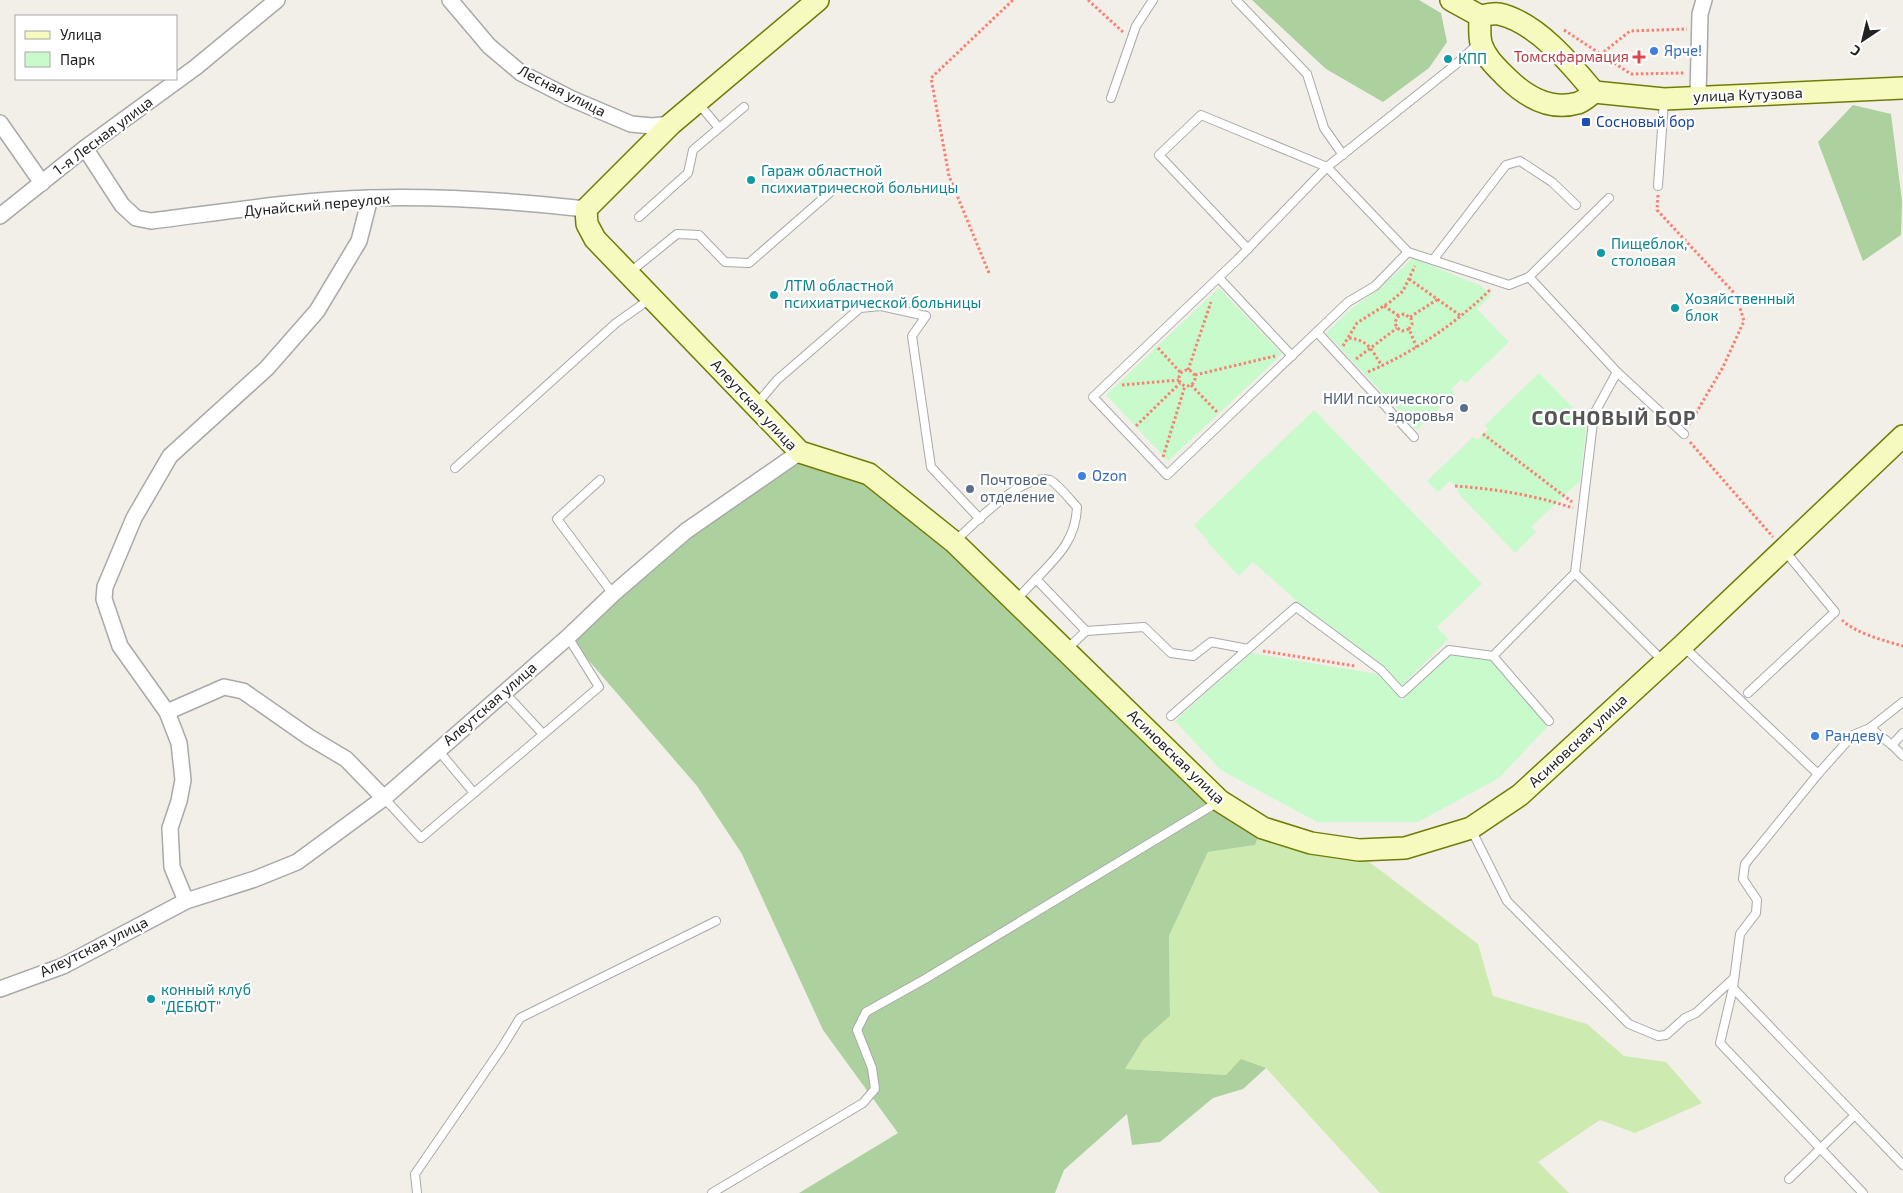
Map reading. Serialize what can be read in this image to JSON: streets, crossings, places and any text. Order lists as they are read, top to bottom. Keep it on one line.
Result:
{"streets":{"street":["Лесная улица","улица Кутузова","1-я Лесная улица","Дунайский переулок","Алеутская улица","Асиновская улица"]},"crossings":[["1-я Лесная улица","Дунайский переулок"],["Дунайский переулок","Алеутская улица"],["Алеутская улица","Асиновская улица"]],"districts":["СОСНОВЫЙ БОР"],"places":{"other":["Ярче!","КПП","Гараж областной психиатрической больницы","Пищеблок, столовая","ЛТМ областной психиатрической больницы","Хозяйственный блок","НИИ психического здоровья","Ozon","Почтовое отделение","Рандеву","конный клуб \"ДЕБЮТ\""],"health":["Томскфармация"],"transit":["Сосновый бор"]},"legend":["Улица","Парк"],"north":"bottom left"}
